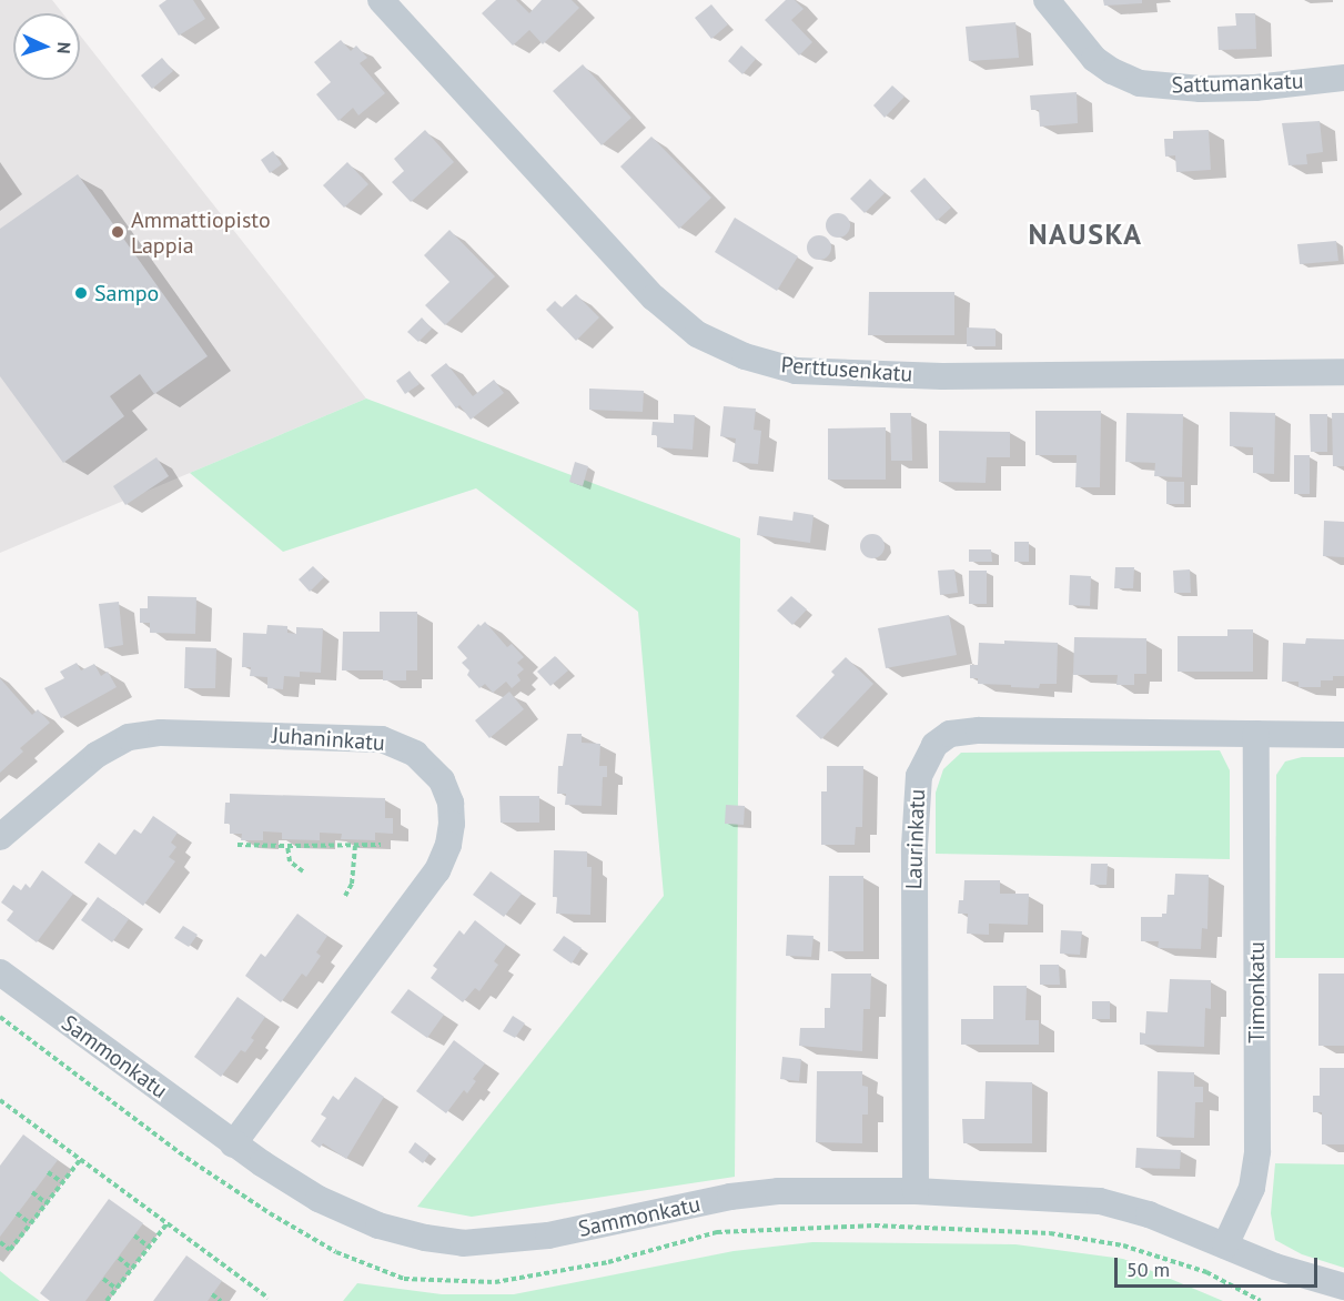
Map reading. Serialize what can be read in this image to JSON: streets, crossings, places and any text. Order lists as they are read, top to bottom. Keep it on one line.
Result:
{"streets":{"street":["Sattumankatu","Perttusenkatu","Juhaninkatu","Laurinkatu","Timonkatu","Sammonkatu"]},"crossings":[["Juhaninkatu","Sammonkatu"],["Laurinkatu","Timonkatu"],["Laurinkatu","Sammonkatu"],["Timonkatu","Sammonkatu"]],"districts":["NAUSKA"],"places":["Ammattiopisto Lappia","Sampo"],"scale_bar":"50 m","north":"right"}
